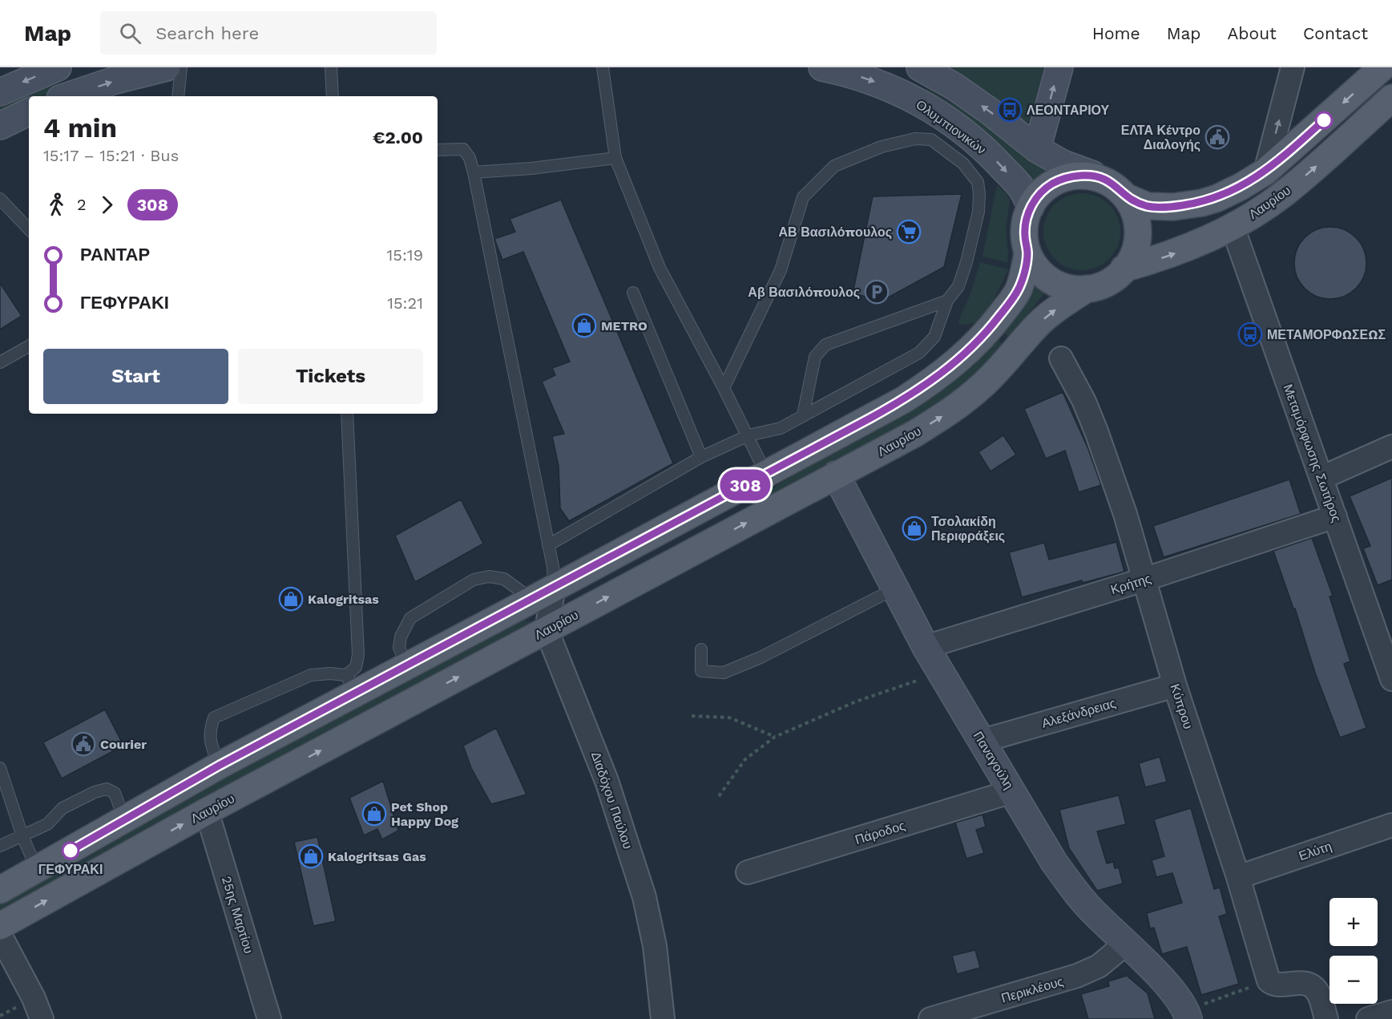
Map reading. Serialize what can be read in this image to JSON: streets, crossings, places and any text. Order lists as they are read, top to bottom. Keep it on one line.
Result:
{"streets":{"main road":["Λαυρίου"],"street":["Ολυμπιονικών","Μεταμόρφωσης Σωτήρος","Κρήτης","Κύπρου","Αλεξάνδρειας","Παναγούλη","Διαδόχου Παύλου","Πάροδος","Ελύτη","25ης Μαρτίου","Περικλέους"]},"crossings":[["Ολυμπιονικών","Λαυρίου"],["Λαυρίου","Μεταμόρφωσης Σωτήρος"],["Λαυρίου","Παναγούλη"],["Λαυρίου","Διαδόχου Παύλου"],["Λαυρίου","25ης Μαρτίου"],["Μεταμόρφωσης Σωτήρος","Κρήτης"],["Κρήτης","Κύπρου"],["Κρήτης","Παναγούλη"],["Κύπρου","Αλεξάνδρειας"],["Κύπρου","Ελύτη"],["Αλεξάνδρειας","Παναγούλη"],["Παναγούλη","Πάροδος"],["Παναγούλη","Περικλέους"]],"places":{"bus stop":["ΛΕΟΝΤΑΡΙΟΥ","ΜΕΤΑΜΟΡΦΩΣΕΩΣ"],"public building":["ΕΛΤΑ Κέντρο Διαλογής","Courier"],"supermarket":["ΑΒ Βασιλόπουλος"],"parking":["Αβ Βασιλόπουλος"],"shop":["METRO","Τσολακίδη Περιφράξεις","Kalogritsas","Pet Shop Happy Dog","Kalogritsas Gas"],"other":["ΓΕΦΥΡΑΚΙ"]},"lines":["bus line 308"],"page":{"header":"Map","search":"Search here","nav":["Home","Map","About","Contact"],"on_map":"308","heading":["4 min","15:17 – 15:21 · Bus","€2.00"],"legs":["2","308"],"list":[{"name":"ΡΑΝΤΑΡ","value":"15:19"},{"name":"ΓΕΦΥΡΑΚΙ","value":"15:21"}],"buttons":["Start","Tickets"],"map_buttons":["+","−"]}}
